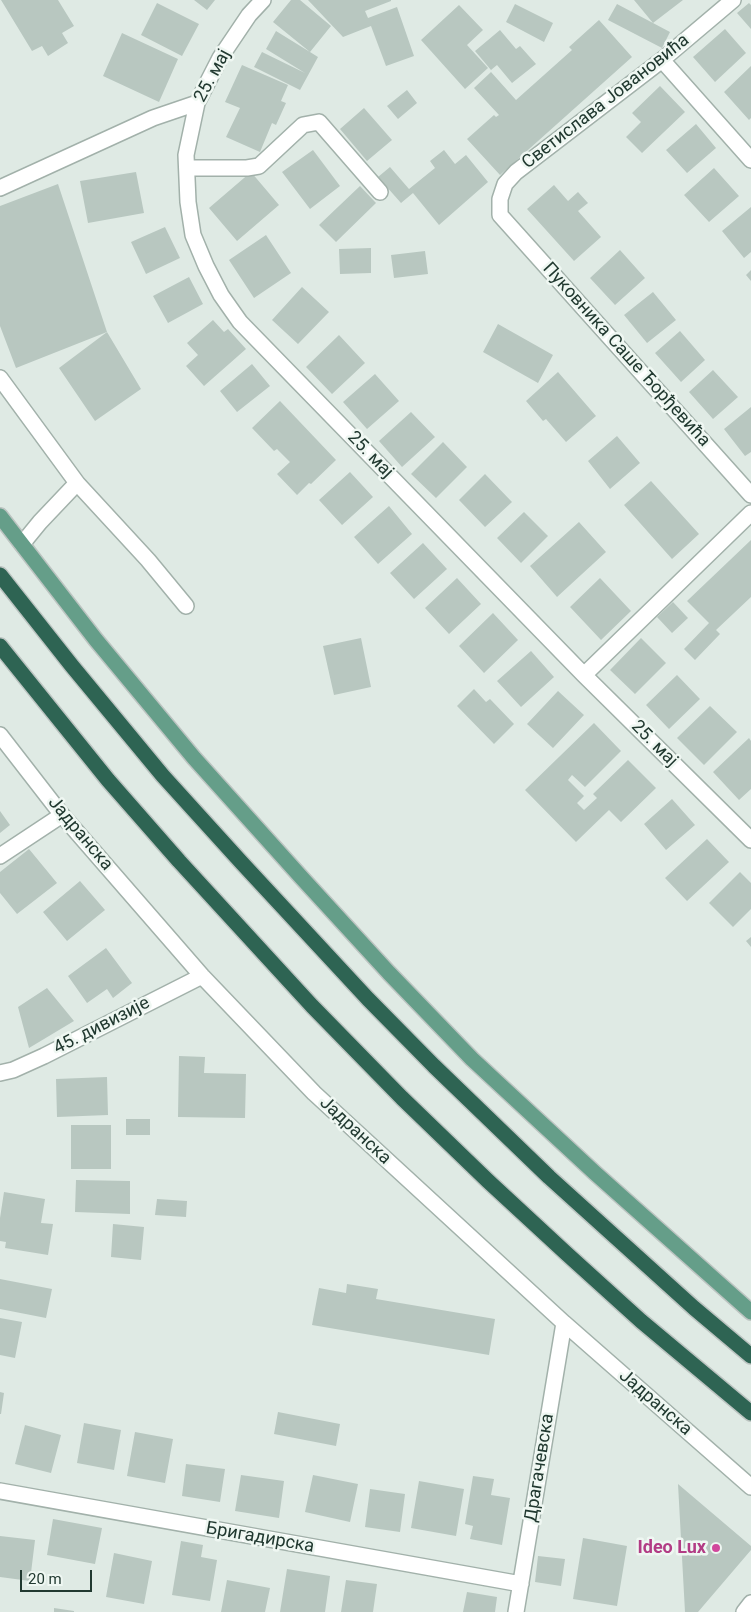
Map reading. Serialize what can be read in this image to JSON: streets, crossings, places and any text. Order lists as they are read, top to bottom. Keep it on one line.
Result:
{"streets":{"street":["25. мај","Светислава Јовановића","Пуковника Саше Ђорђевића","Јадранска","45. дивизије","Драгачевска","Бригадирска"]},"crossings":[["Светислава Јовановића","Пуковника Саше Ђорђевића"],["Јадранска","45. дивизије"],["Јадранска","Драгачевска"],["Драгачевска","Бригадирска"]],"places":["Ideo Lux"],"scale_bar":"20 m"}
